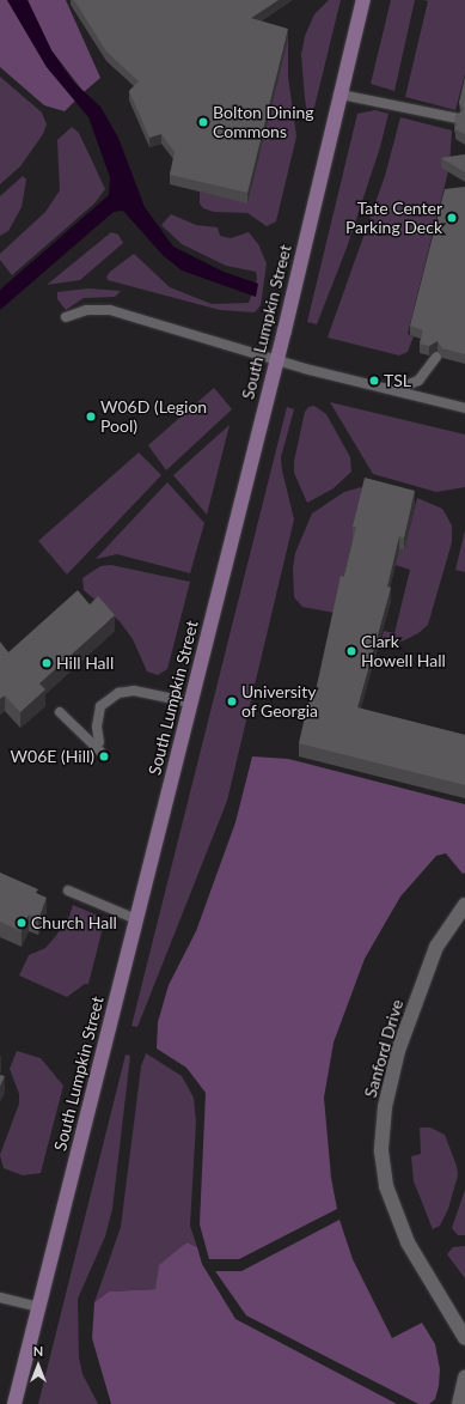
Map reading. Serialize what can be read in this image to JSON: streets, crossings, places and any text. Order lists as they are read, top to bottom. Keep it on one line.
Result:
{"streets":{"main road":["South Lumpkin Street"],"street":["Sanford Drive"]},"places":["Bolton Dining Commons","Tate Center Parking Deck","TSL","W06D (Legion Pool)","Clark Howell Hall","Hill Hall","University of Georgia","W06E (Hill)","Church Hall"],"north":"top"}
